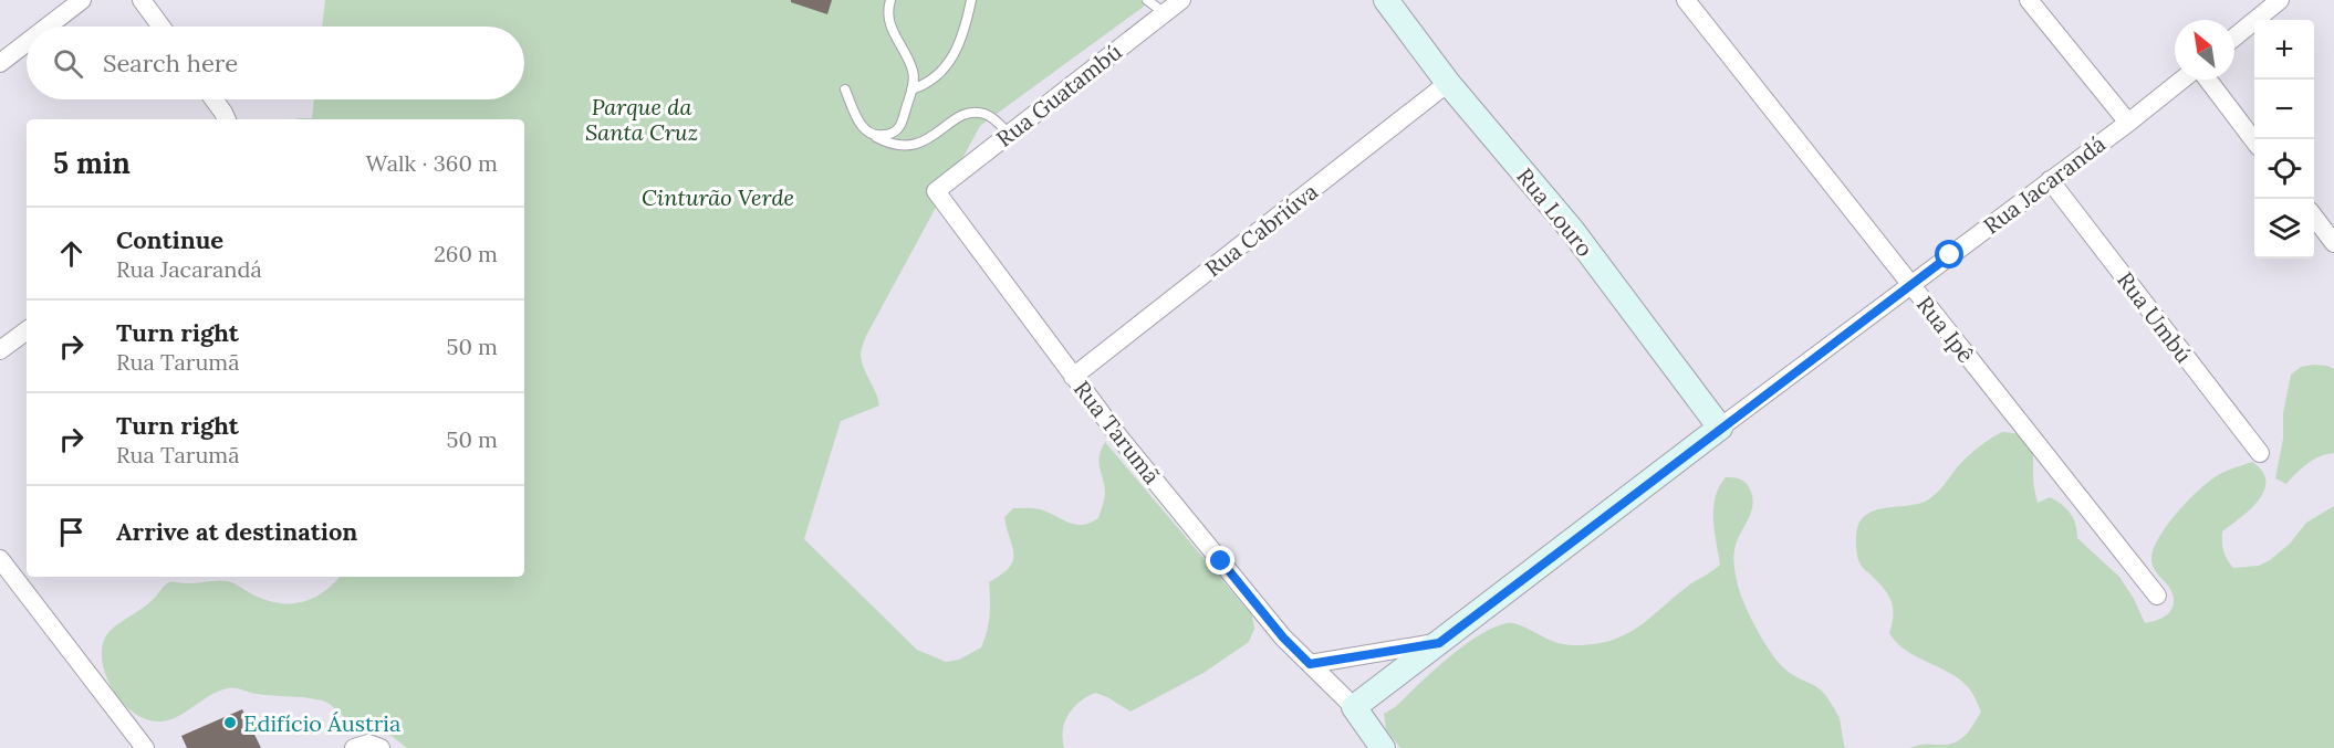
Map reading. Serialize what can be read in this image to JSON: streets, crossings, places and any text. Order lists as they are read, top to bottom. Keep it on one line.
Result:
{"streets":{"street":["Rua Guatambú","Rua Jacarandá","Rua Louro","Rua Cabriúva","Rua Umbú","Rua Ipê","Rua Tarumã"]},"crossings":[["Rua Guatambú","Rua Tarumã"],["Rua Jacarandá","Rua Louro"],["Rua Jacarandá","Rua Umbú"],["Rua Jacarandá","Rua Ipê"],["Rua Jacarandá","Rua Tarumã"],["Rua Louro","Rua Cabriúva"],["Rua Cabriúva","Rua Tarumã"]],"parks":["Parque da Santa Cruz","Cinturão Verde"],"places":["Edifício Áustria"],"north":"top left","page":{"map_buttons":["+","−"],"search":"Search here","heading":["5 min","Walk · 360 m"],"list":[["Continue","Rua Jacarandá","260 m"],["Turn right","Rua Tarumã","50 m"],["Turn right","Rua Tarumã","50 m"],"Arrive at destination"]}}
